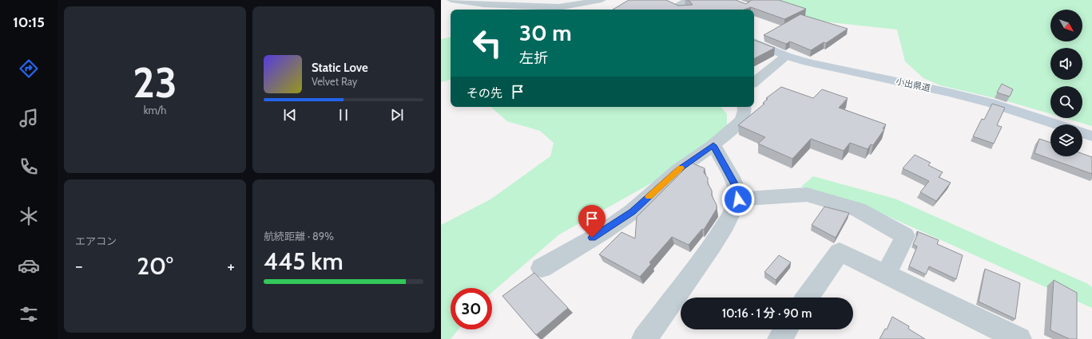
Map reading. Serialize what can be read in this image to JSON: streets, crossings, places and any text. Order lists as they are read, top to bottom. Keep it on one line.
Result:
{"streets":{"main road":["小出県道"]},"north":"bottom right","page":{"tabs":"10:15","tile":[["23","km/h"],"エアコン",["航続距離 · 89%","445 km"]],"turn":["30 m","左折"],"song":["Static Love","Velvet Ray"],"then":"その先","heat":["−","20°","+"],"limit":"30","trip":"10:16 · 1 分 · 90 m"}}
